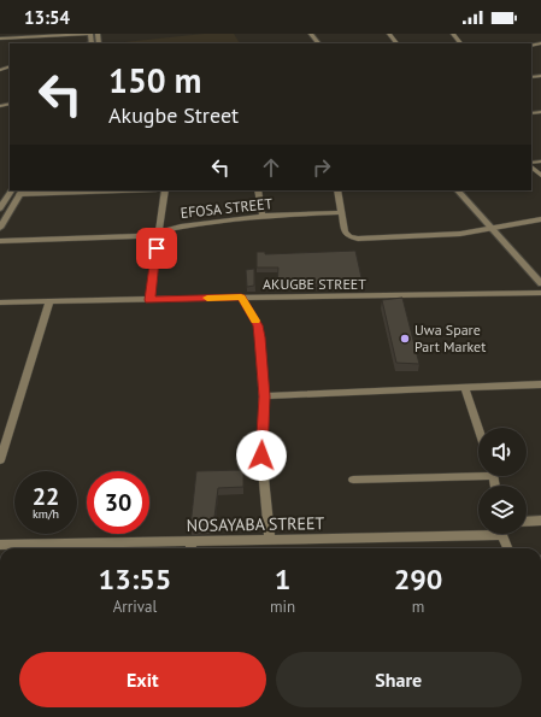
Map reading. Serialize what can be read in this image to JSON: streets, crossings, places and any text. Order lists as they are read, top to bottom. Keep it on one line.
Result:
{"streets":{"street":["EFOSA STREET","AKUGBE STREET","NOSAYABA STREET"]},"places":["Uwa Spare Part Market"],"page":{"status":"13:54","turn":["150 m","Akugbe Street"],"speed":"22 km/h","limit":"30","eta":["13:55","Arrival","1","min","290","m"],"buttons":["Exit","Share"]}}
